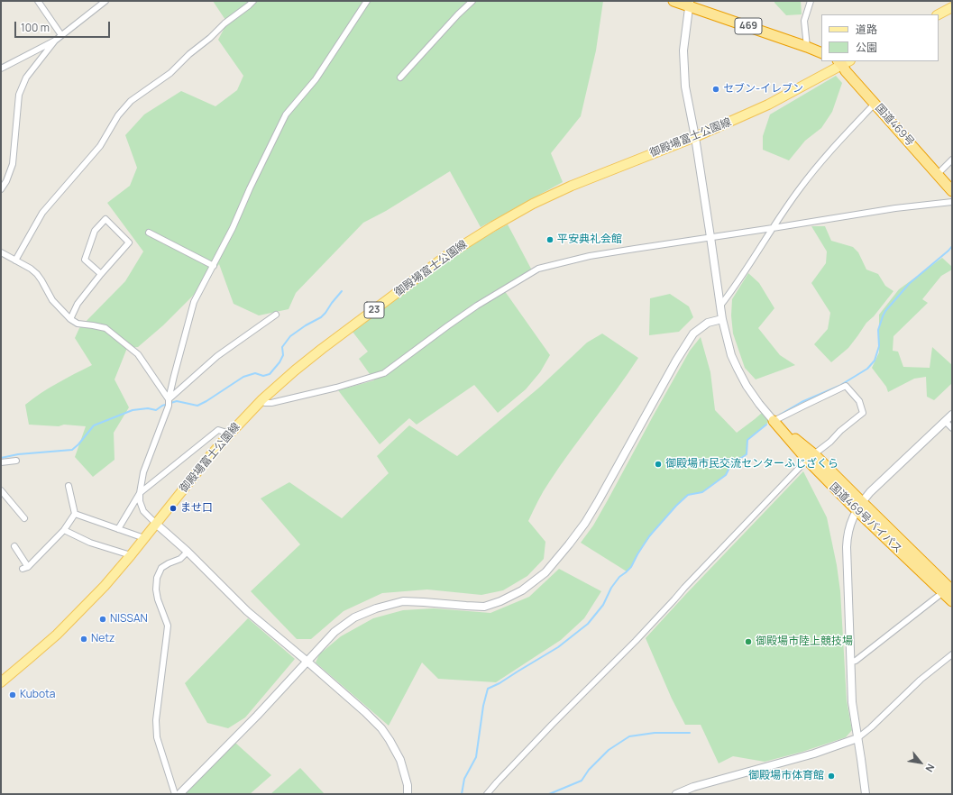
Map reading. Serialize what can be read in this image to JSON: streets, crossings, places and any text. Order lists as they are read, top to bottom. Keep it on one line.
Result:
{"streets":{"highway":["469","国道469号","国道469号バイパス"],"main road":["御殿場富士公園線","23"]},"crossings":[["国道469号","御殿場富士公園線"]],"places":["セブン-イレブン","平安典礼会館","御殿場市民交流センターふじざくら","ませ口","NISSAN","Netz","御殿場市陸上競技場","Kubota","御殿場市体育館"],"legend":["道路","公園"],"scale_bar":"100 m","north":"bottom right"}
